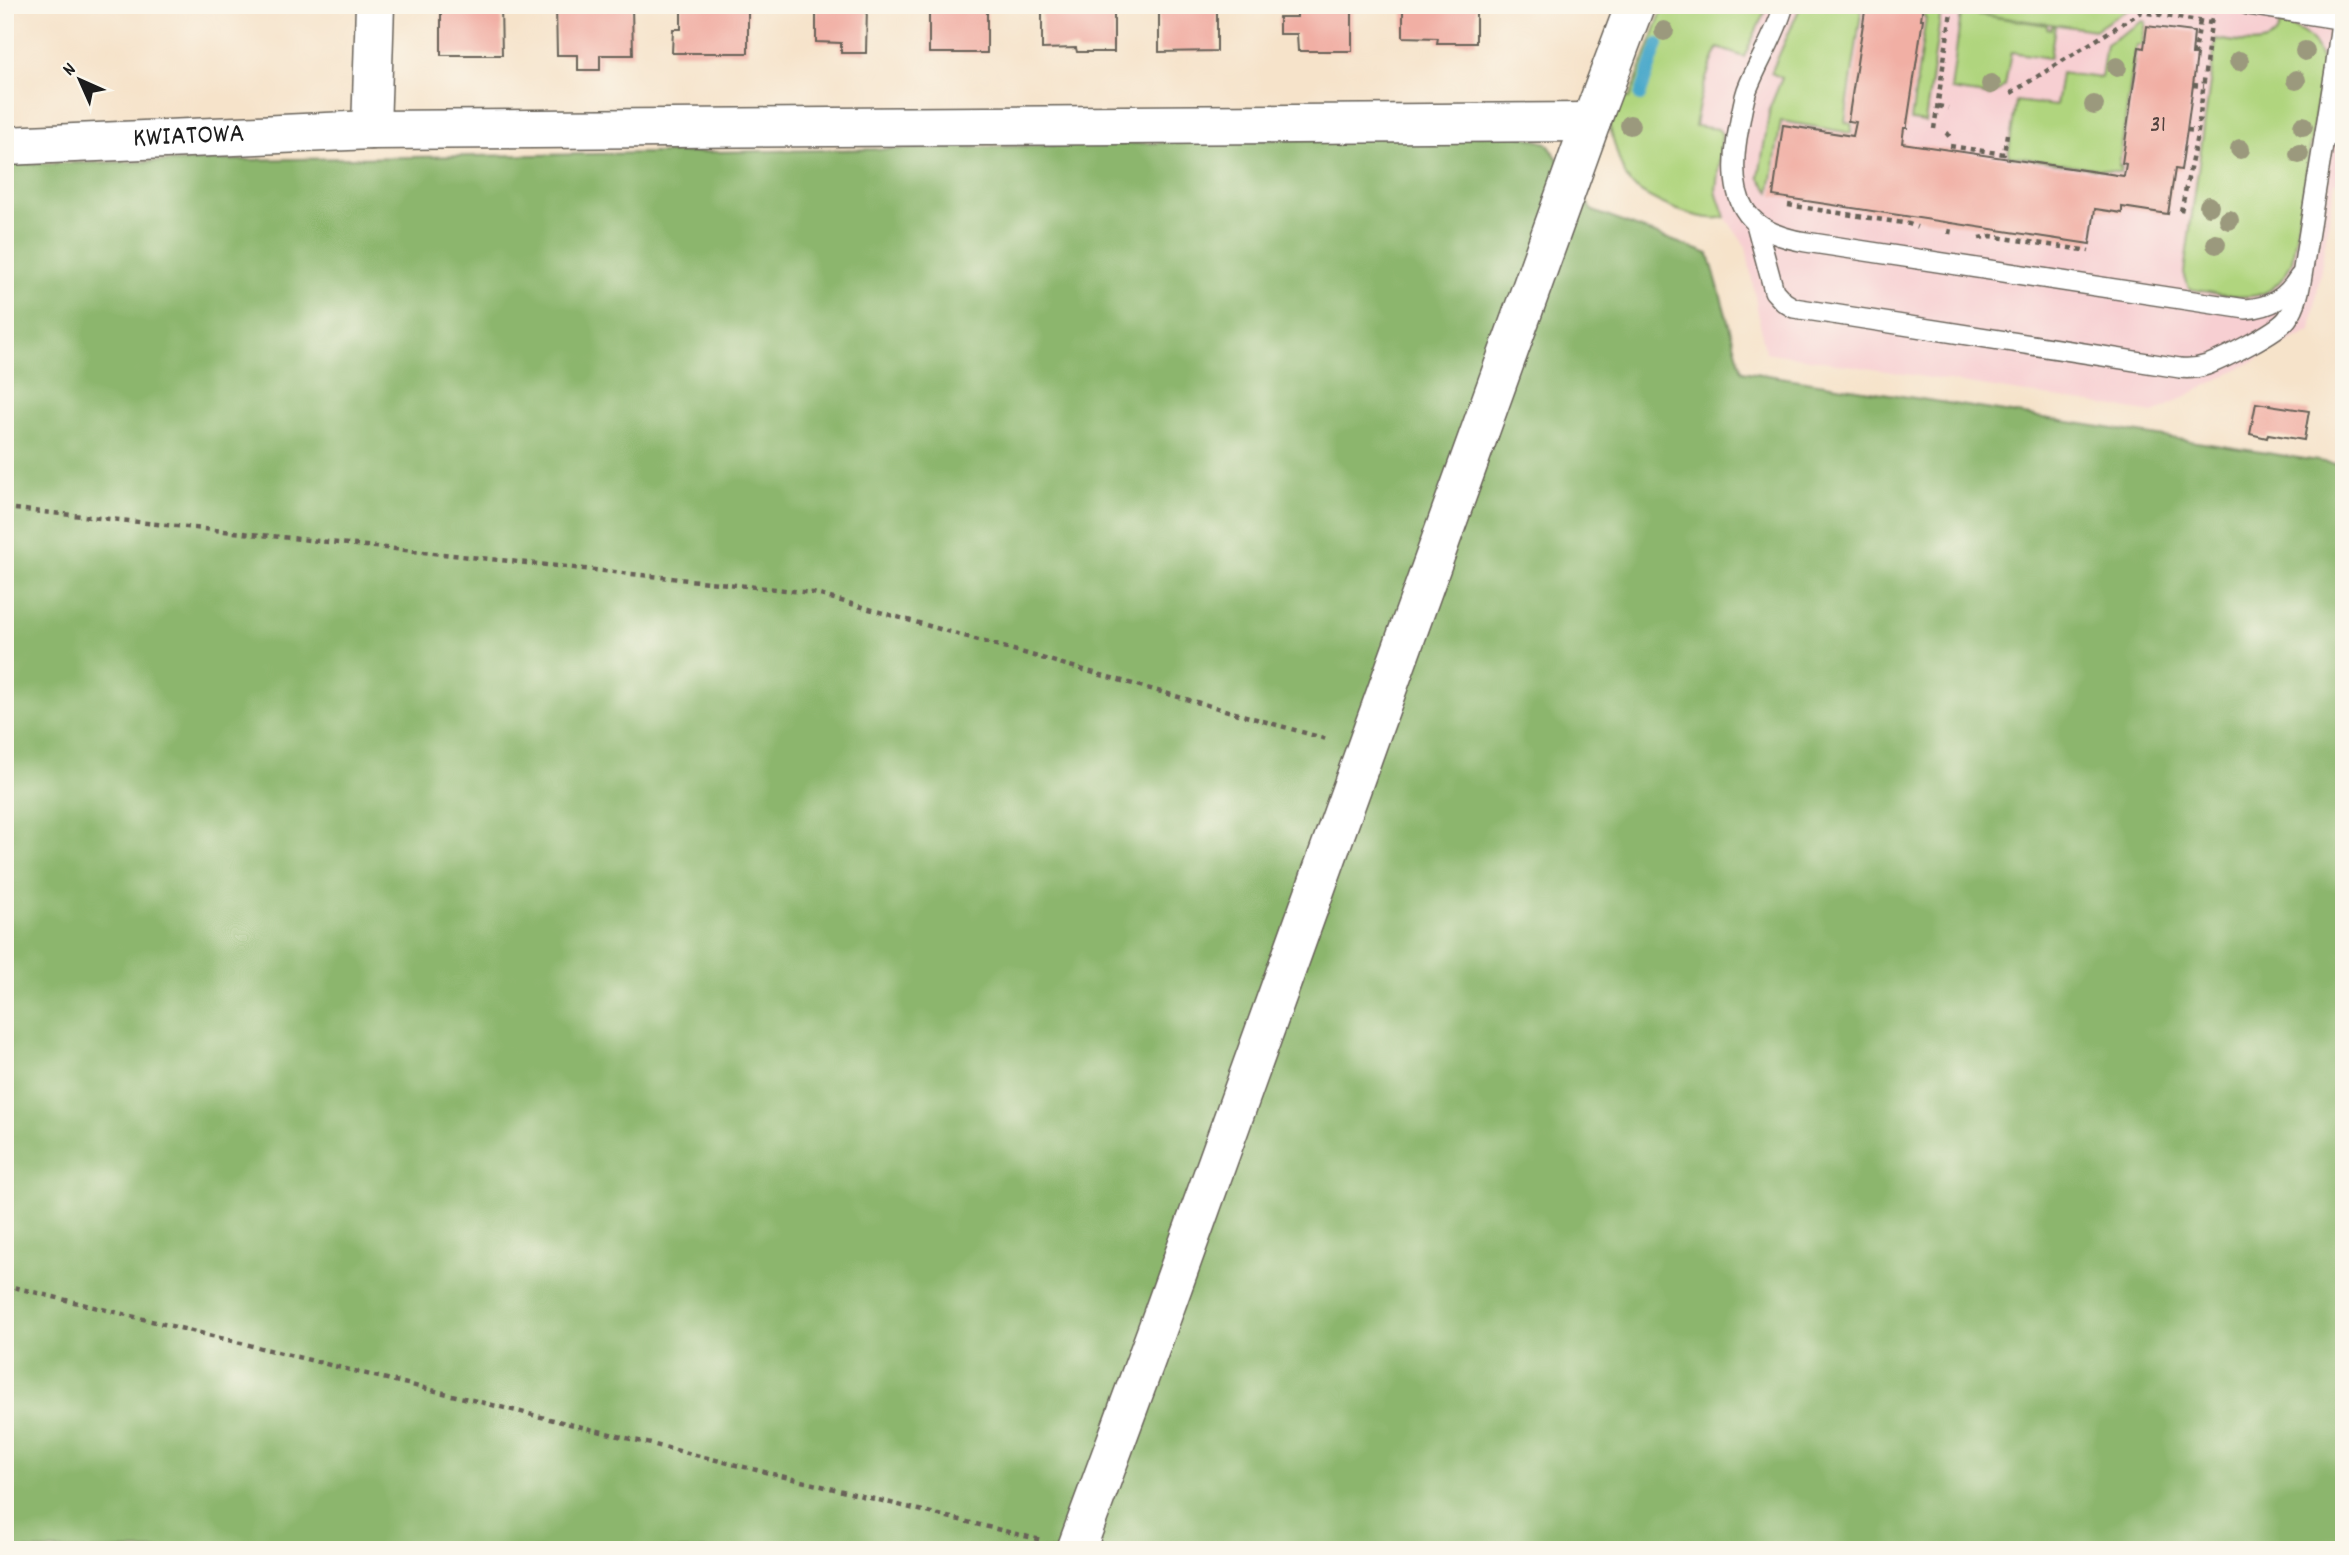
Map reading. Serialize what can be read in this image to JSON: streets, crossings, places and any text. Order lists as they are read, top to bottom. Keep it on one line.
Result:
{"streets":{"street":["KWIATOWA"]},"house_numbers":["31"],"north":"top left"}
